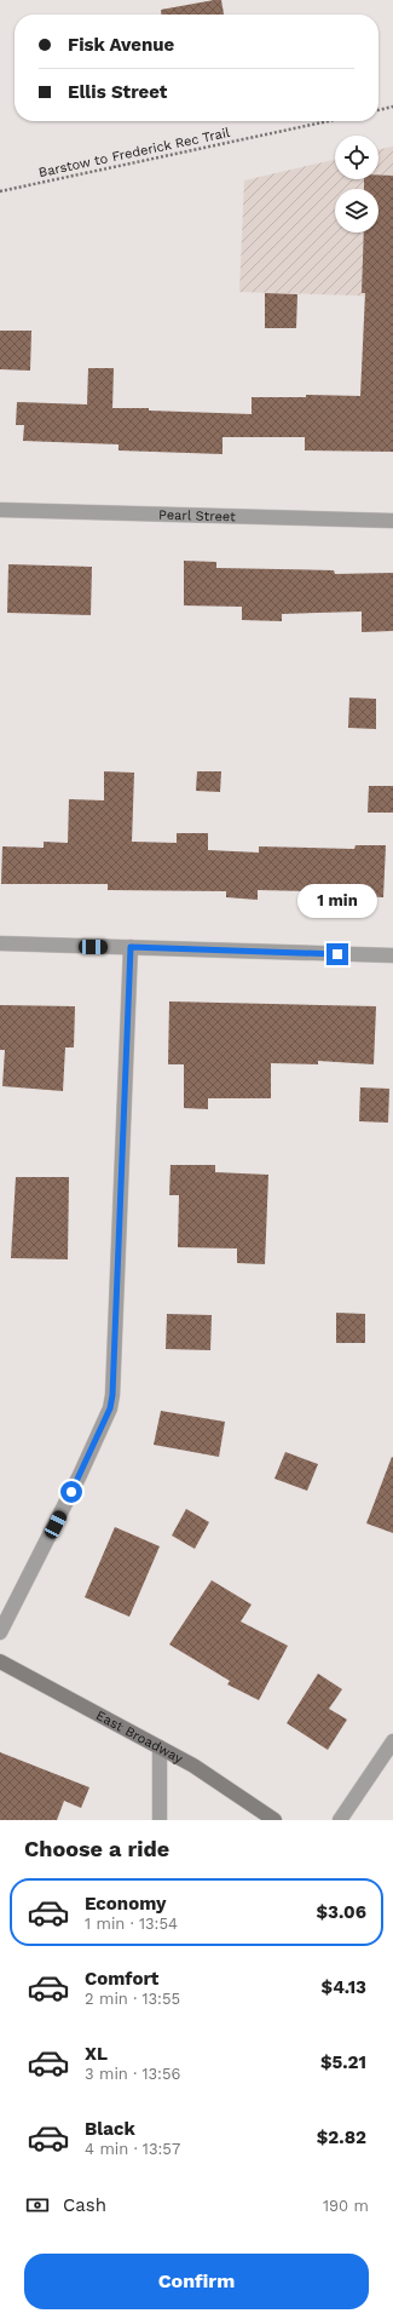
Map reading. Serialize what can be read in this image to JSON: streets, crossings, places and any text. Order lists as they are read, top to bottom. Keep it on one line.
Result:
{"streets":{"main road":["East Broadway"],"street":["Pearl Street"],"path":["Barstow to Frederick Rec Trail"]},"page":{"banner":["Fisk Avenue","Ellis Street"],"bubble":"1 min","heading":"Choose a ride","list":[{"name":"Economy","note":"1 min · 13:54","value":"$3.06"},{"name":"Comfort","note":"2 min · 13:55","value":"$4.13"},{"name":"XL","note":"3 min · 13:56","value":"$5.21"},{"name":"Black","note":"4 min · 13:57","value":"$2.82"}],"pay":["Cash","190 m"],"buttons":"Confirm"}}
